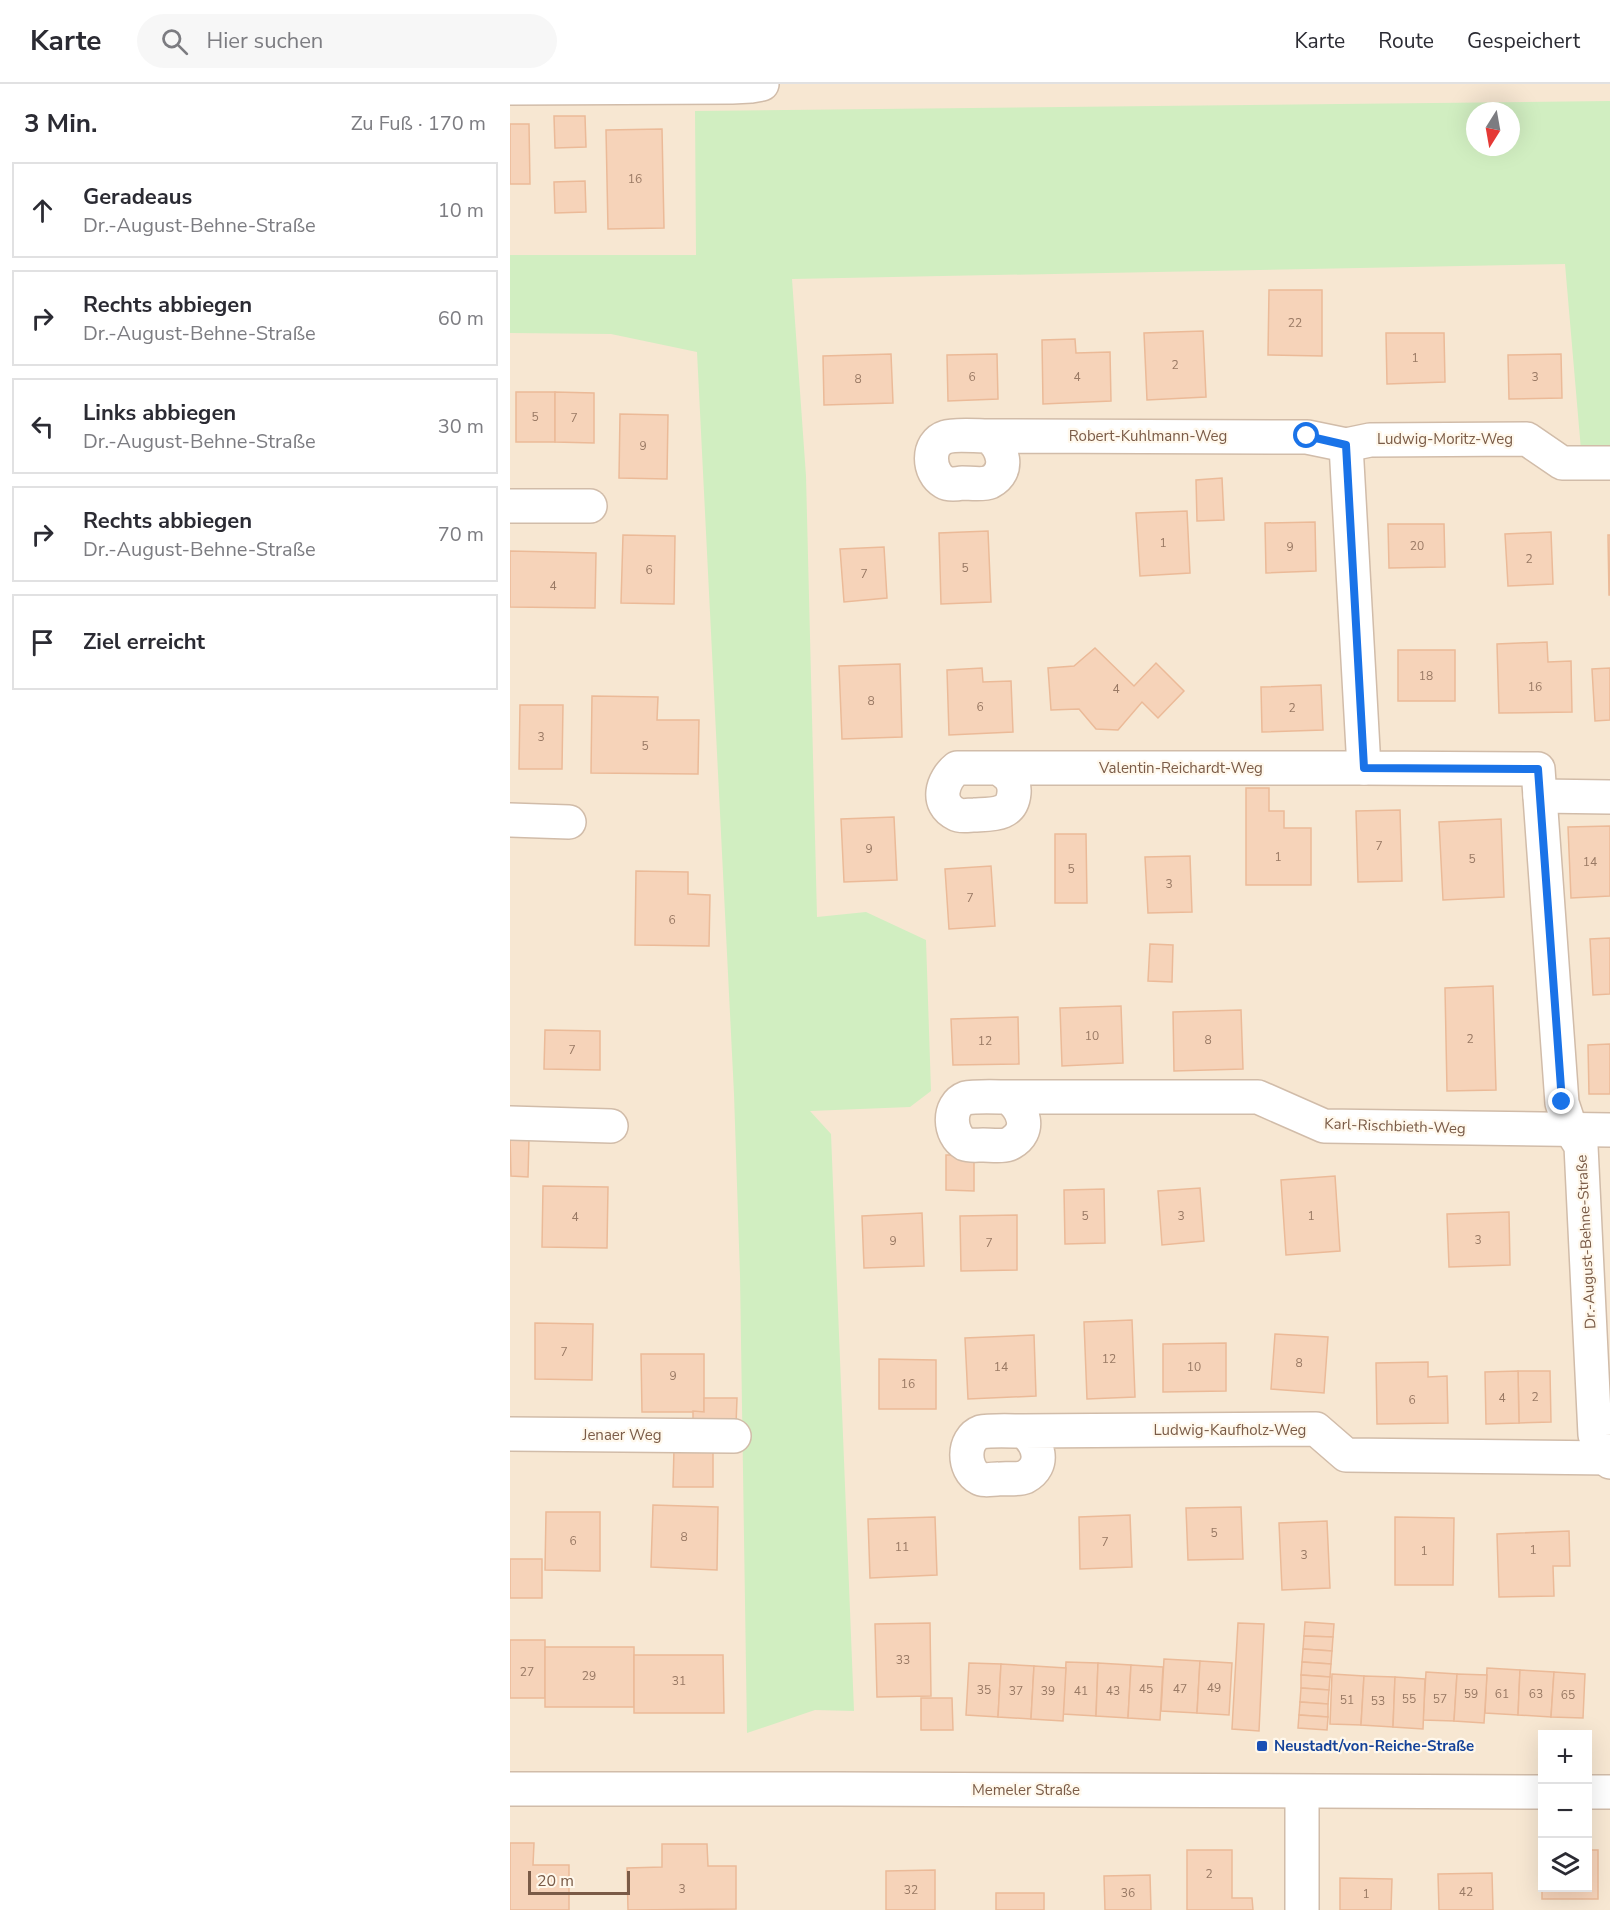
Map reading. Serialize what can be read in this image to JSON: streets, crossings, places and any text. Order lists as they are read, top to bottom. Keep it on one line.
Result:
{"streets":{"street":["Robert-Kuhlmann-Weg","Ludwig-Moritz-Weg","Valentin-Reichardt-Weg","Karl-Rischbieth-Weg","Dr.-August-Behne-Straße","Ludwig-Kaufholz-Weg","Jenaer Weg","Memeler Straße"]},"crossings":[["Robert-Kuhlmann-Weg","Ludwig-Moritz-Weg"],["Valentin-Reichardt-Weg","Dr.-August-Behne-Straße"],["Karl-Rischbieth-Weg","Dr.-August-Behne-Straße"],["Dr.-August-Behne-Straße","Ludwig-Kaufholz-Weg"]],"places":{"transit":["Neustadt/von-Reiche-Straße"]},"house_numbers":["16","22","1","2","6","4","3","8","5","7","9","1","20","9","2","5","6","7","4","18","16","4","8","6","2","3","5","7","9","1","5","14","5","3","7","6","10","2","8","12","7","5","3","1","4","3","9","7","7","12","8","14","10","9","16","2","4","6","5","8","6","7","11","1","1","3","33","27","29","31","49","45","47","35","37","39","41","43","59","61","63","65","55","57","51","53","2","3","32","42","36","1"],"scale_bar":"20 m","north":"bottom","page":{"header":"Karte","search":"Hier suchen","nav":["Karte","Route","Gespeichert"],"heading":["3 Min.","Zu Fuß · 170 m"],"list":[["Geradeaus","Dr.-August-Behne-Straße","10 m"],["Rechts abbiegen","Dr.-August-Behne-Straße","60 m"],["Links abbiegen","Dr.-August-Behne-Straße","30 m"],["Rechts abbiegen","Dr.-August-Behne-Straße","70 m"],"Ziel erreicht"],"map_buttons":["+","−"],"scale":"20 m"}}
